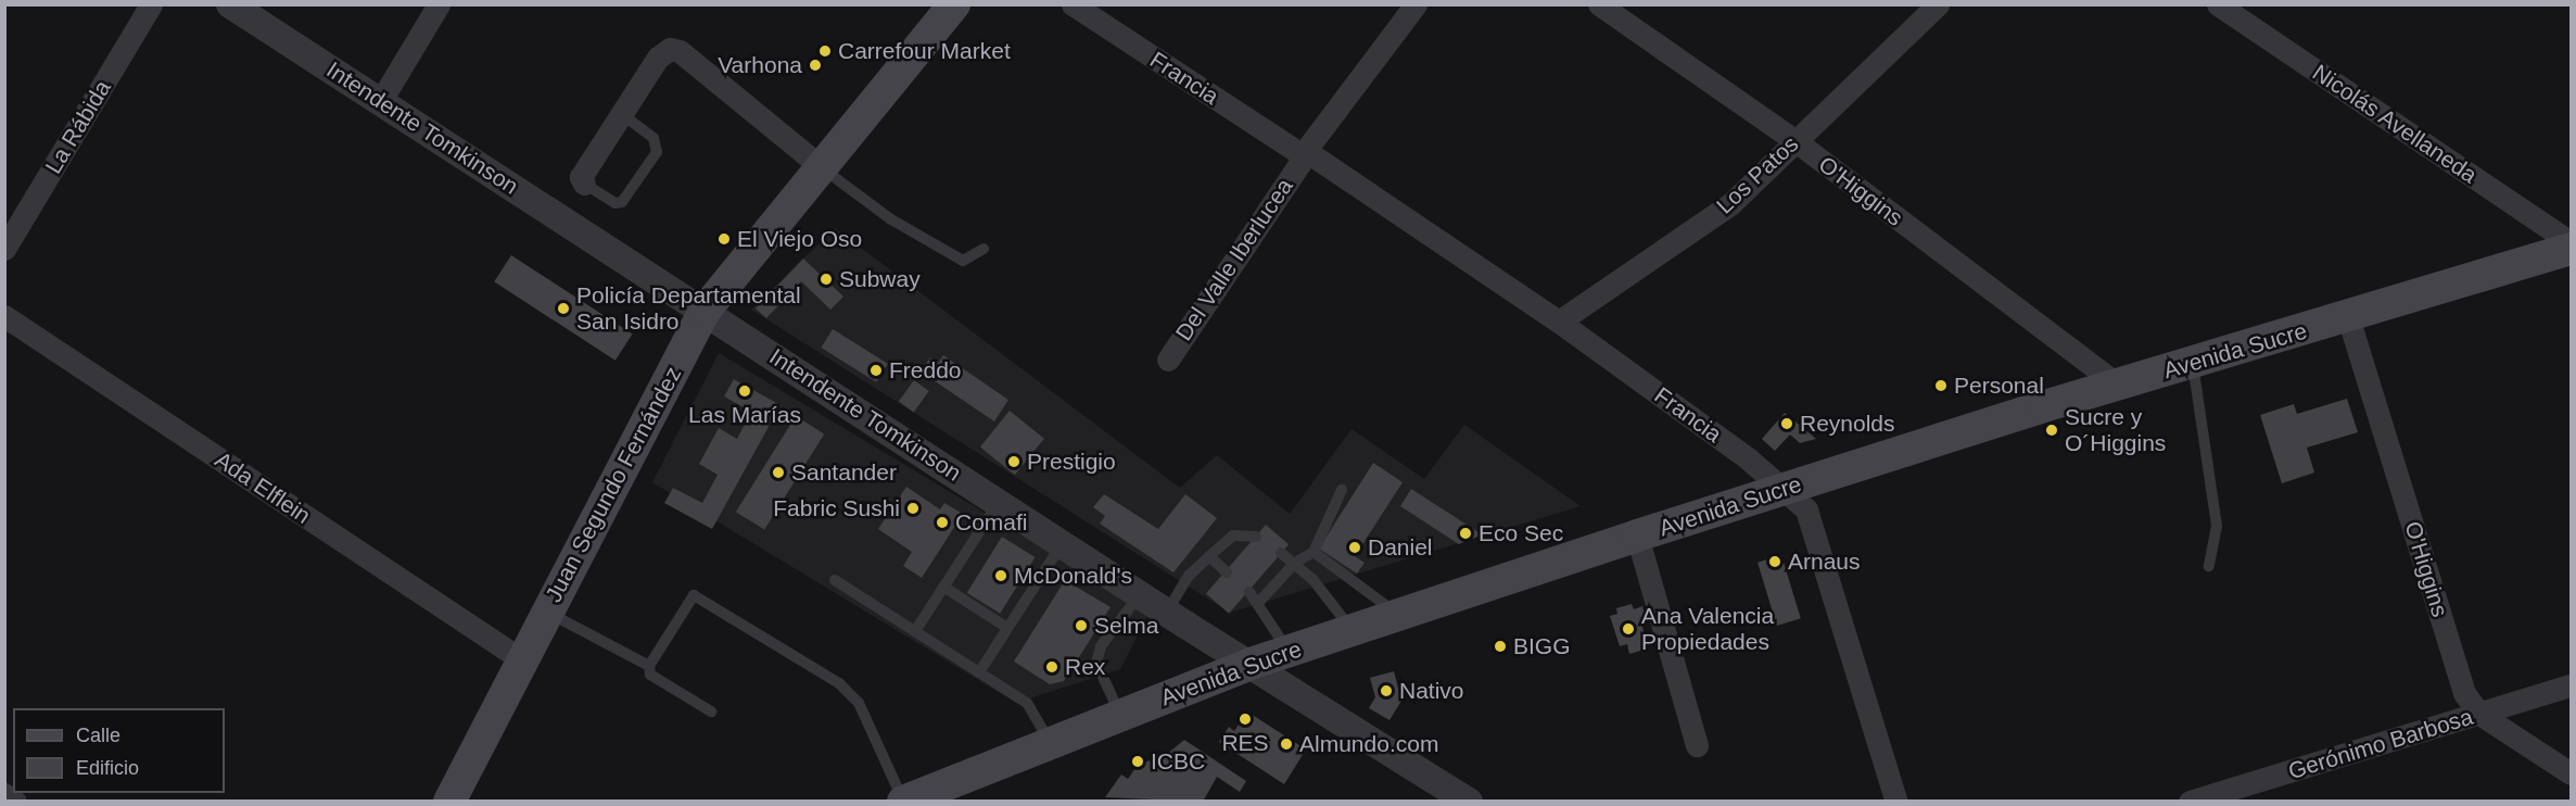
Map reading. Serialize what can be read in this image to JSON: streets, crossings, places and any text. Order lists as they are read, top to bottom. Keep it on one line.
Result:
{"streets":{"main road":["Avenida Sucre","Juan Segundo Fernández"],"street":["Francia","Nicolás Avellaneda","La Rábida","Intendente Tomkinson","Los Patos","O'Higgins","Del Valle Iberlucea","Ada Elflein","Gerónimo Barbosa"]},"crossings":[["Francia","Los Patos"],["Francia","Del Valle Iberlucea"],["Francia","Avenida Sucre"],["Intendente Tomkinson","Avenida Sucre"],["Intendente Tomkinson","Juan Segundo Fernández"],["Los Patos","O'Higgins"],["O'Higgins","Avenida Sucre"],["O'Higgins","Gerónimo Barbosa"],["Juan Segundo Fernández","Ada Elflein"]],"places":["Carrefour Market","Varhona","El Viejo Oso","Subway","Policía Departamental San Isidro","Freddo","Personal","Las Marías","Reynolds","Sucre y O´Higgins","Prestigio","Santander","Fabric Sushi","Comafi","Eco Sec","Daniel","Arnaus","McDonald's","Selma","Ana Valencia Propiedades","BIGG","Rex","Nativo","RES","Almundo.com","ICBC"],"legend":["Calle","Edificio"]}
